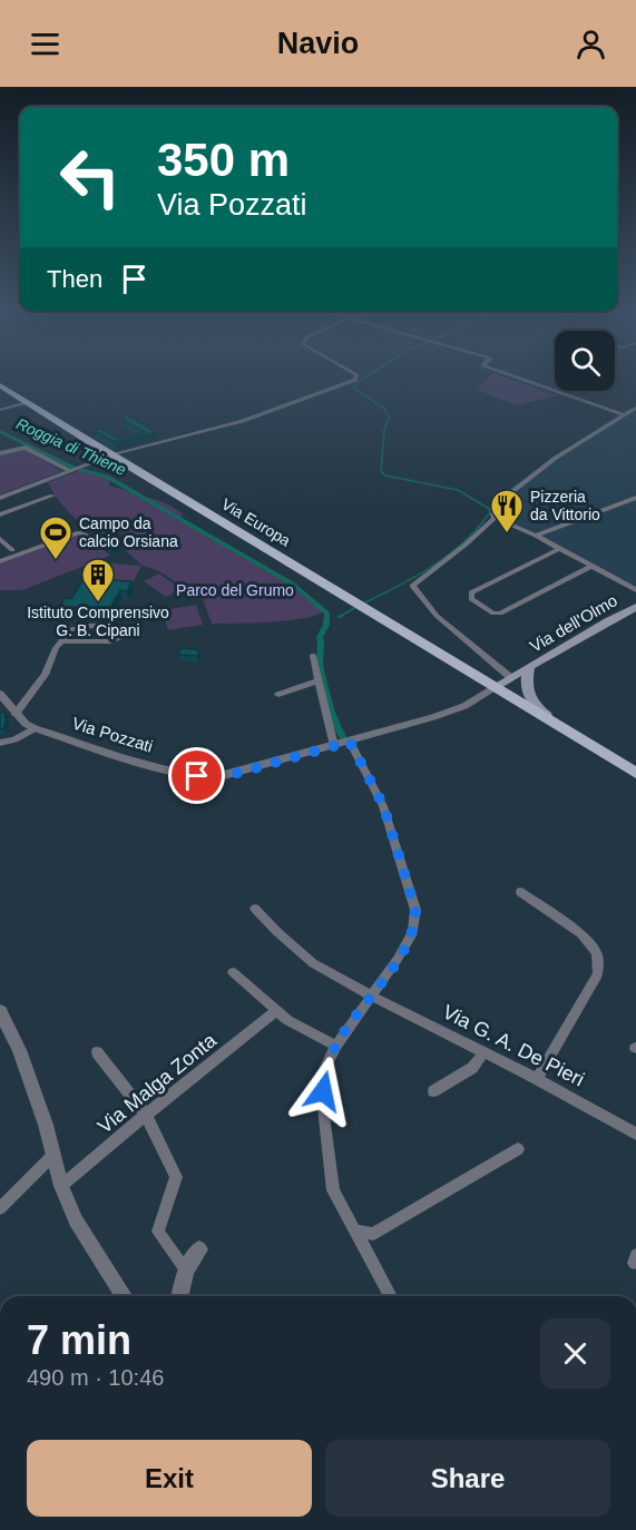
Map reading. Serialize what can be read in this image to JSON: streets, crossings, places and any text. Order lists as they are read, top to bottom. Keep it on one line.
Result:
{"streets":{"main road":["Via Europa","Via dell'Olmo"],"street":["Via Pozzati","Via G. A. De Pieri","Via Malga Zonta"]},"crossings":[["Via Europa","Via dell'Olmo"],["Via Europa","Via Pozzati"],["Via dell'Olmo","Via Pozzati"]],"water":["Roggia di Thiene"],"parks":["Parco del Grumo"],"places":{"restaurant":["Pizzeria da Vittorio"],"sports":["Campo da calcio Orsiana"],"building":["Istituto Comprensivo G. B. Cipani"]},"page":{"header":"Navio","turn":["350 m","Via Pozzati"],"then":"Then","heading":["7 min","490 m · 10:46"],"buttons":["Exit","Share"]}}
